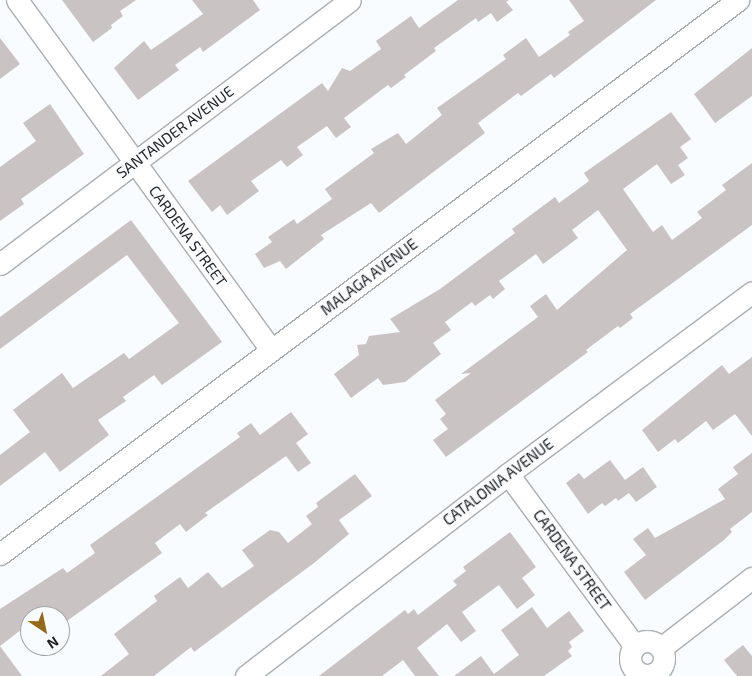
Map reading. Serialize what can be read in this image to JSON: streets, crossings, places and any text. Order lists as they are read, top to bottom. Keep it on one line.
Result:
{"streets":{"street":["SANTANDER AVENUE","CARDENA STREET","MALAGA AVENUE","CATALONIA AVENUE"]},"crossings":[["SANTANDER AVENUE","CARDENA STREET"],["CARDENA STREET","MALAGA AVENUE"],["CARDENA STREET","CATALONIA AVENUE"]],"north":"bottom right"}
